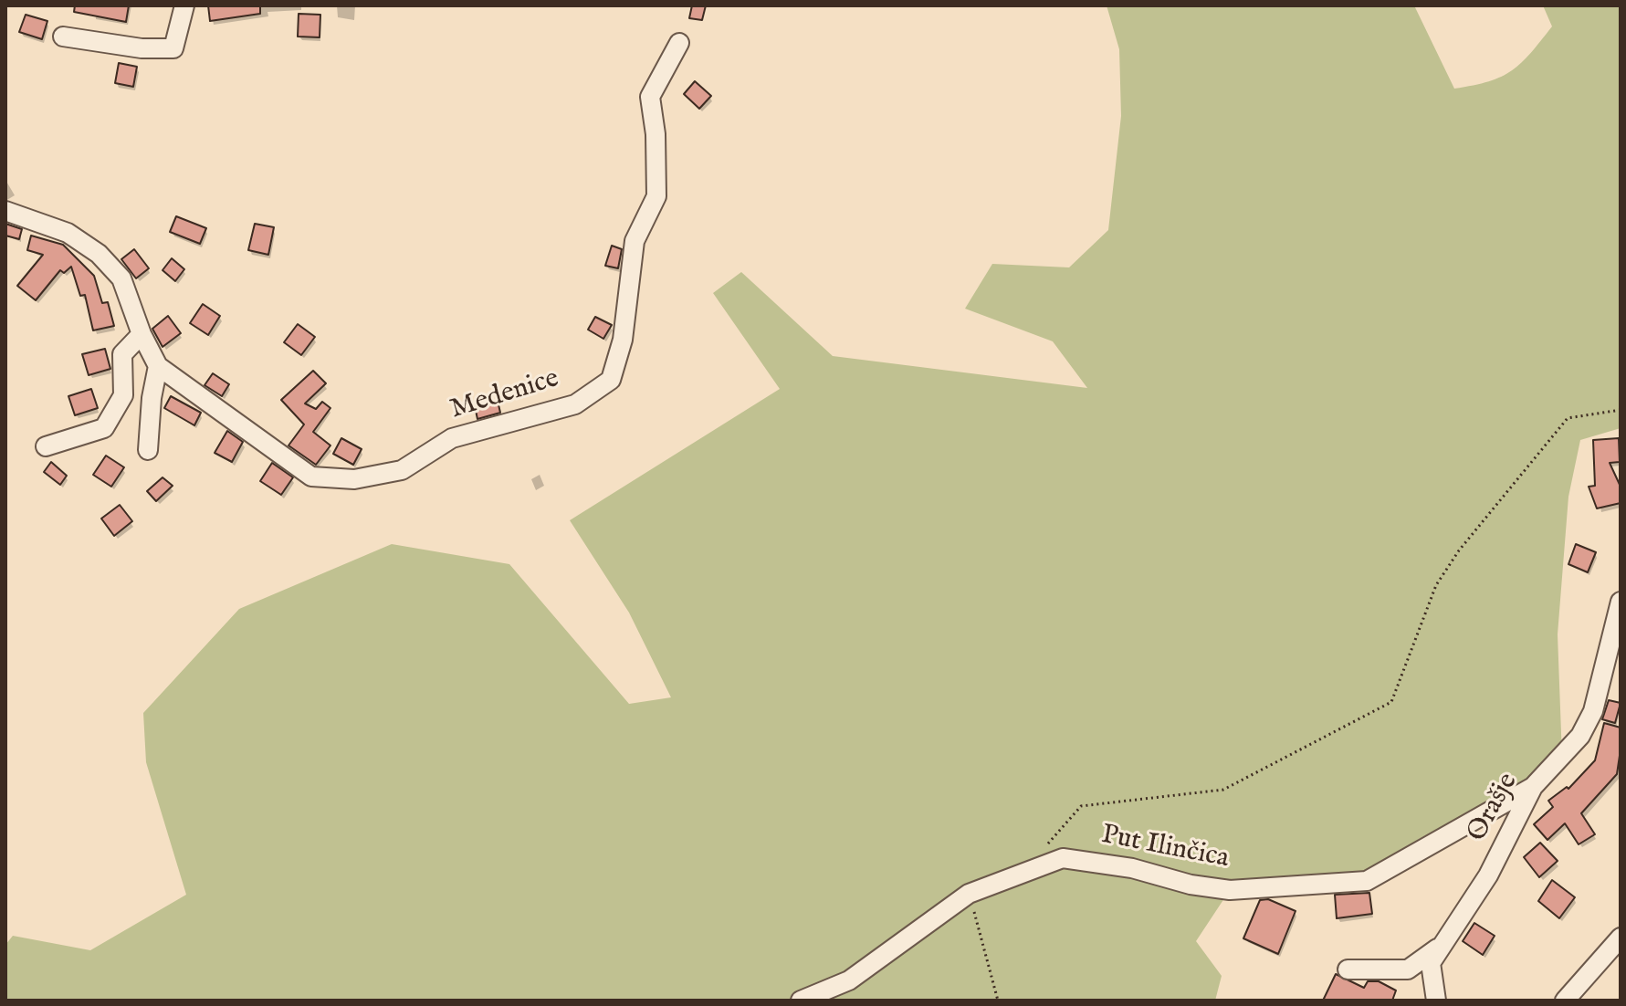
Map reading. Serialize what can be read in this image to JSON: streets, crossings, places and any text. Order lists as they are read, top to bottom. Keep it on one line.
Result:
{"streets":{"street":["Medenice","Orašje","Put Ilinčica"]},"crossings":[["Orašje","Put Ilinčica"]]}
